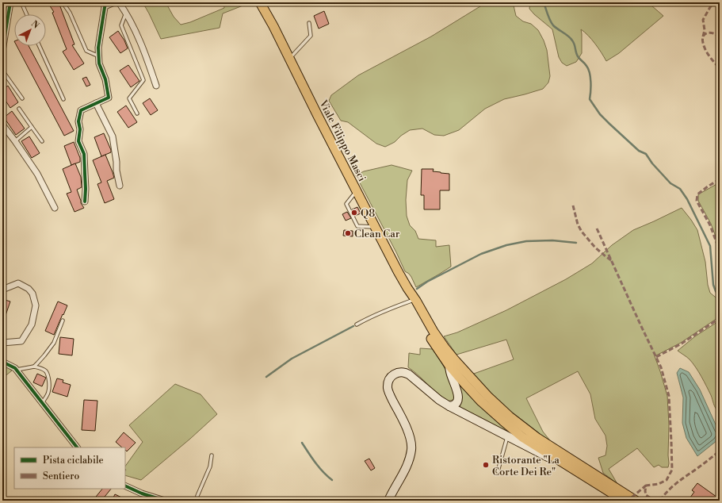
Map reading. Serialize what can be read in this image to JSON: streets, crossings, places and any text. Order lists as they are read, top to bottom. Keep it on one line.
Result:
{"streets":{"main road":["Viale Filippo Masci"]},"places":["Q8","Clean Car","Ristorante \"La Corte Dei Re\""],"legend":["Pista ciclabile","Sentiero"],"north":"top right"}
